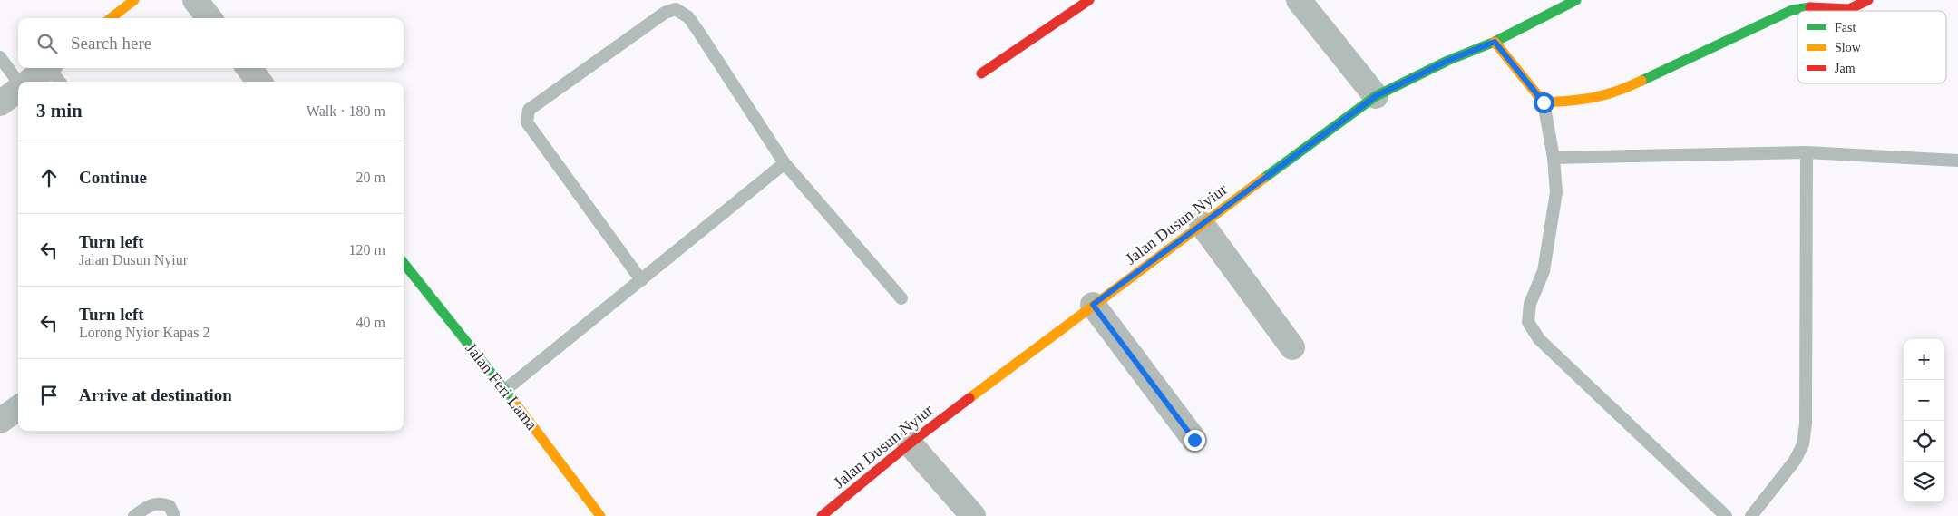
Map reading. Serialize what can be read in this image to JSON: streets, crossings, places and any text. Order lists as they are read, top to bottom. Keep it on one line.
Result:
{"streets":{"street":["Jalan Dusun Nyiur","Jalan Feri Lama"]},"legend":["Fast","Slow","Jam"],"page":{"search":"Search here","heading":["3 min","Walk · 180 m"],"list":[["Continue","20 m"],["Turn left","Jalan Dusun Nyiur","120 m"],["Turn left","Lorong Nyior Kapas 2","40 m"],"Arrive at destination"],"map_buttons":["+","−"]}}
